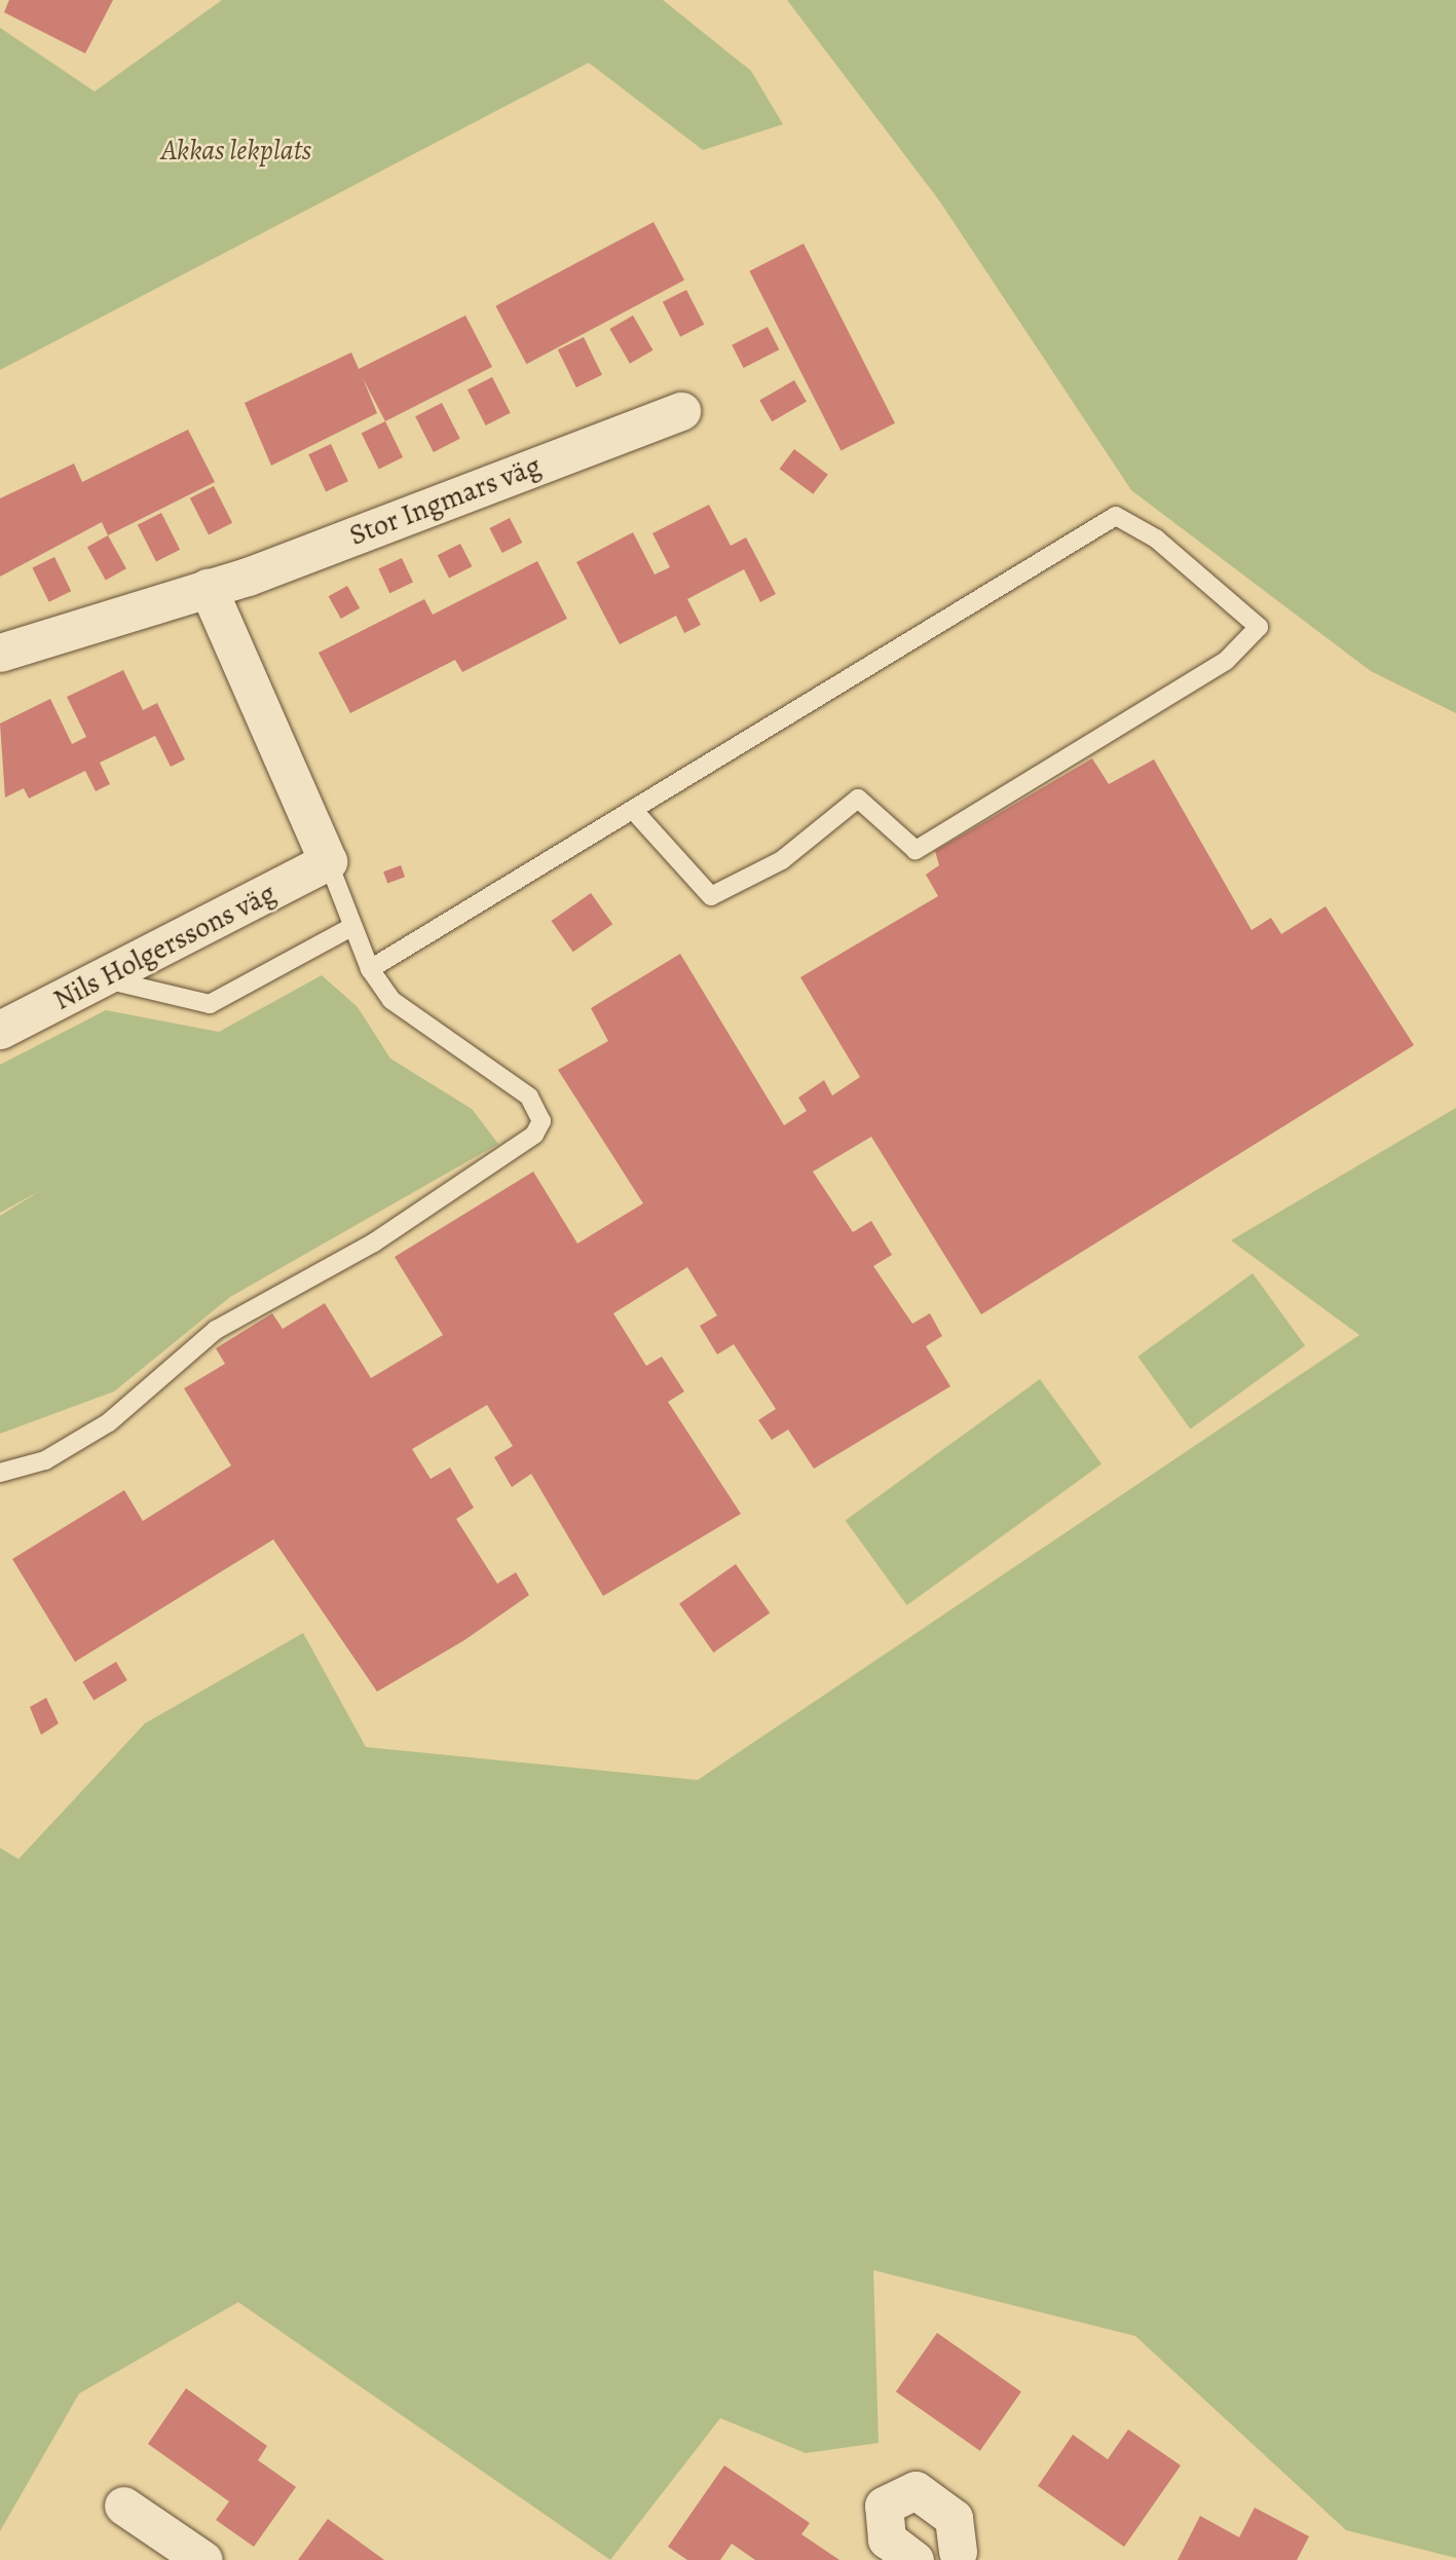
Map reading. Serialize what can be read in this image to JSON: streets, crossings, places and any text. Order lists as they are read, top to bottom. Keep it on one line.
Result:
{"streets":{"street":["Stor Ingmars väg","Nils Holgerssons väg"]},"parks":["Akkas lekplats"]}
